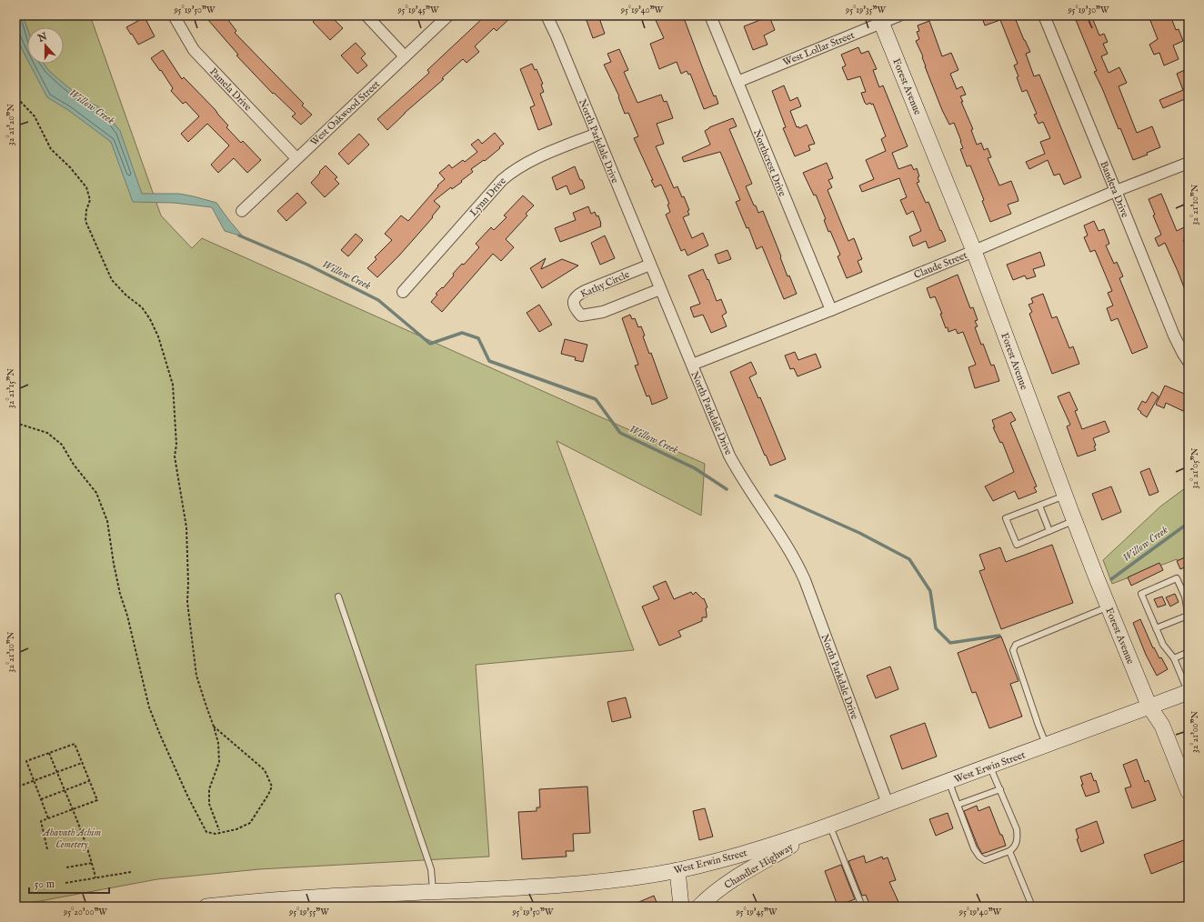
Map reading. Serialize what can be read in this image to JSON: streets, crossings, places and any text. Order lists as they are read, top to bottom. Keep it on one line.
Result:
{"streets":{"street":["West Lollar Street","Forest Avenue","Pamela Drive","West Oakwood Street","North Parkdale Drive","Northcrest Drive","Bandera Drive","Lynn Drive","Claude Street","Kathy Circle","West Erwin Street","Chandler Highway"]},"crossings":[["West Lollar Street","Forest Avenue"],["West Lollar Street","Northcrest Drive"],["Forest Avenue","Claude Street"],["Forest Avenue","West Erwin Street"],["Pamela Drive","West Oakwood Street"],["North Parkdale Drive","Lynn Drive"],["North Parkdale Drive","Claude Street"],["North Parkdale Drive","Kathy Circle"],["North Parkdale Drive","West Erwin Street"],["Northcrest Drive","Claude Street"],["Bandera Drive","Claude Street"],["West Erwin Street","Chandler Highway"]],"water":["Willow Creek"],"parks":["Ahavath Achim Cemetery"],"scale_bar":"50 m","north":"top","coordinates":["95°19'50\"W","95°19'45\"W","95°19'40\"W","95°19'35\"W","95°19'30\"W","32°21'20\"N","32°21'10\"N","32°21'15\"N","32°21'05\"N","32°21'00\"N","95°20'00\"W","95°19'55\"W"]}
